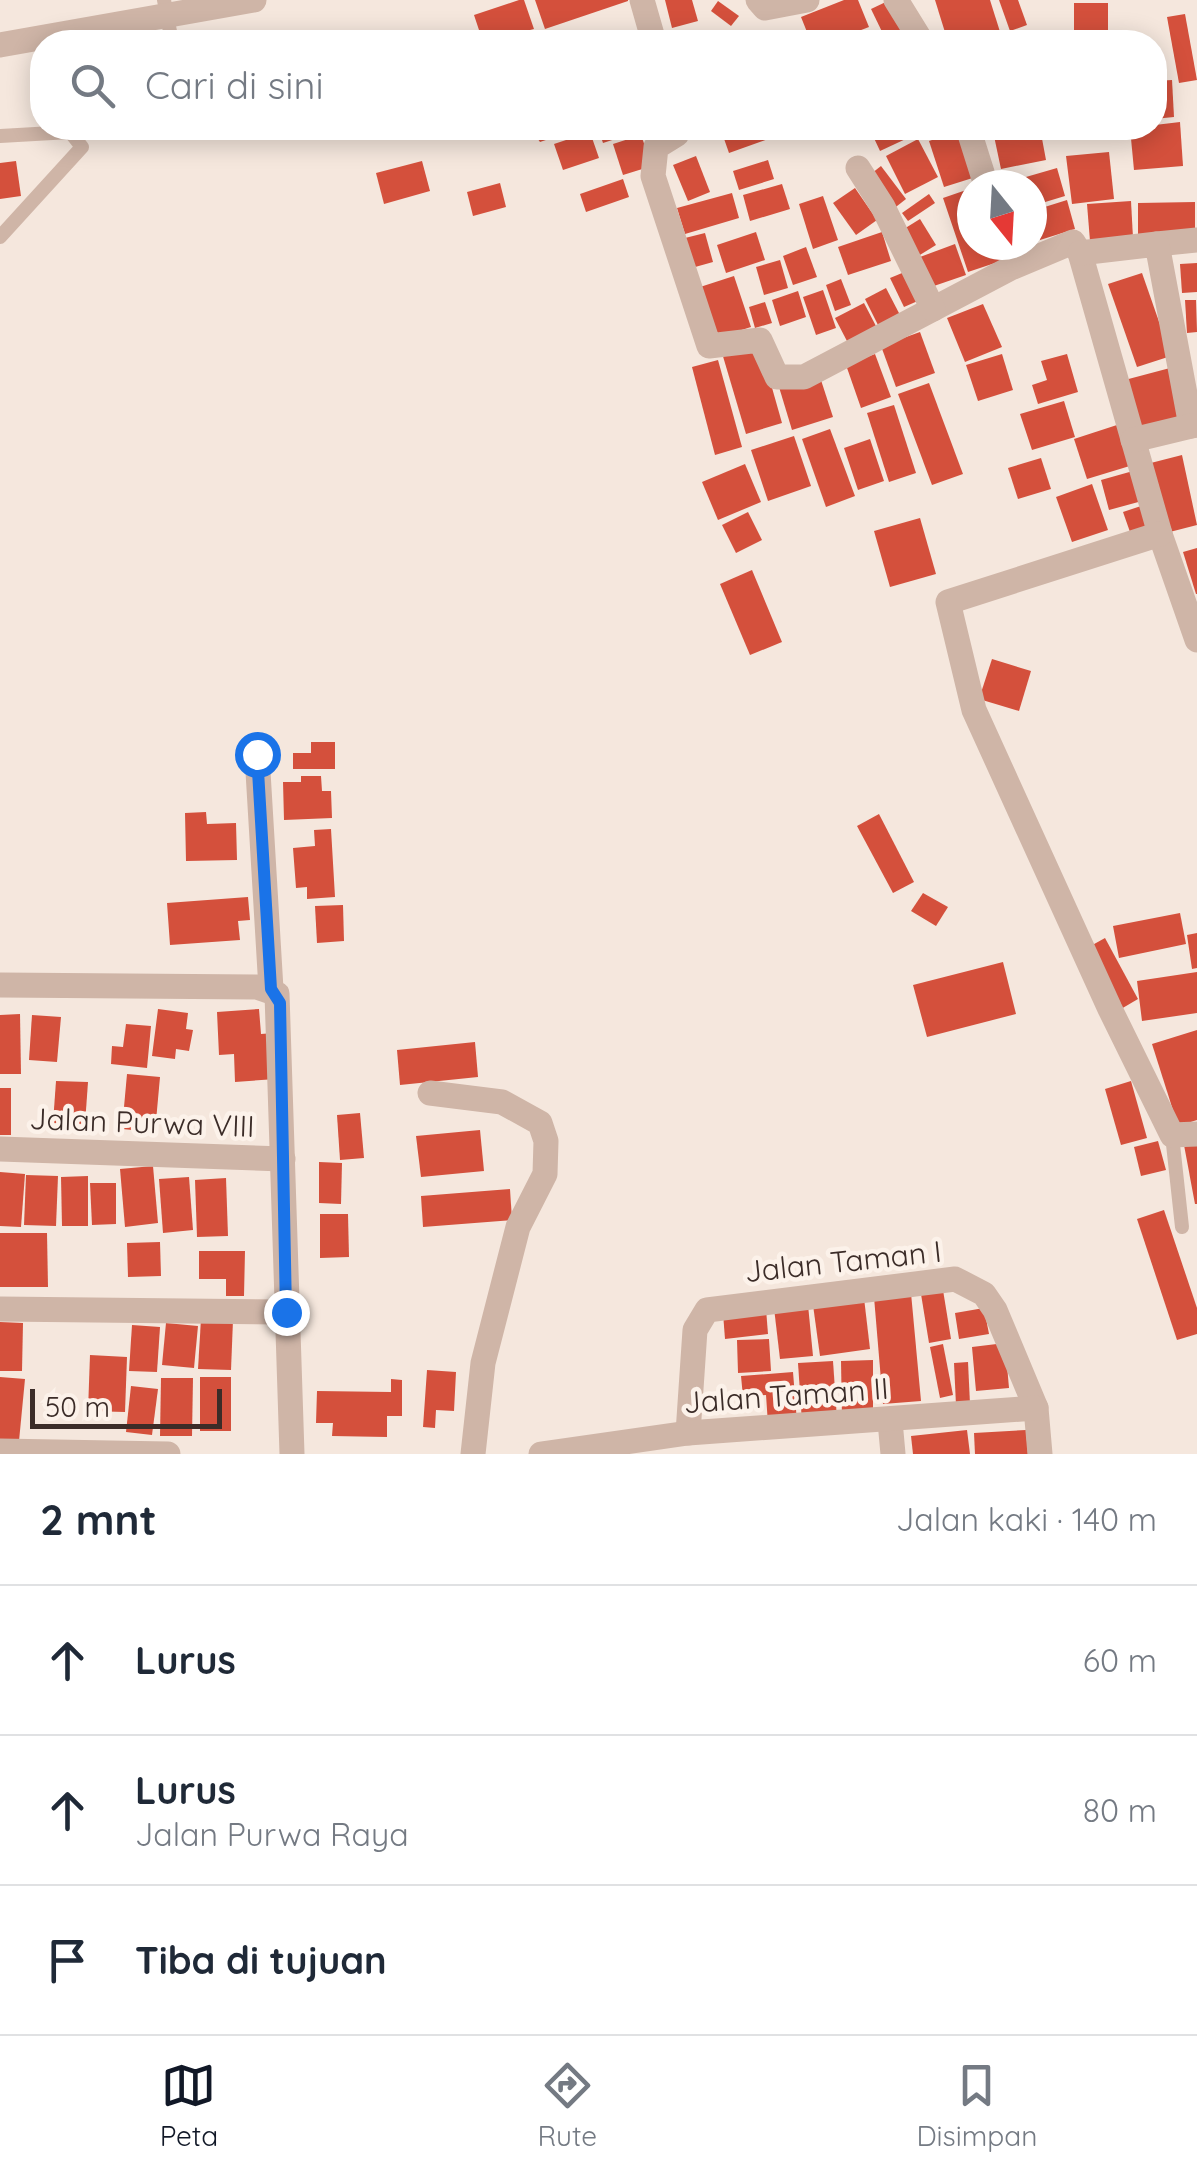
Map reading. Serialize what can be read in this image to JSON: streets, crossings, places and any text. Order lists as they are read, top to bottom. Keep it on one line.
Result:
{"streets":{"street":["Jalan Purwa VIII","Jalan Taman I","Jalan Taman II"]},"crossings":[["Jalan Taman I","Jalan Taman II"]],"scale_bar":"50 m","north":"bottom","page":{"search":"Cari di sini","scale":"50 m","heading":["2 mnt","Jalan kaki · 140 m"],"list":[["Lurus","60 m"],["Lurus","Jalan Purwa Raya","80 m"],"Tiba di tujuan"],"nav":["Peta","Rute","Disimpan"]}}
